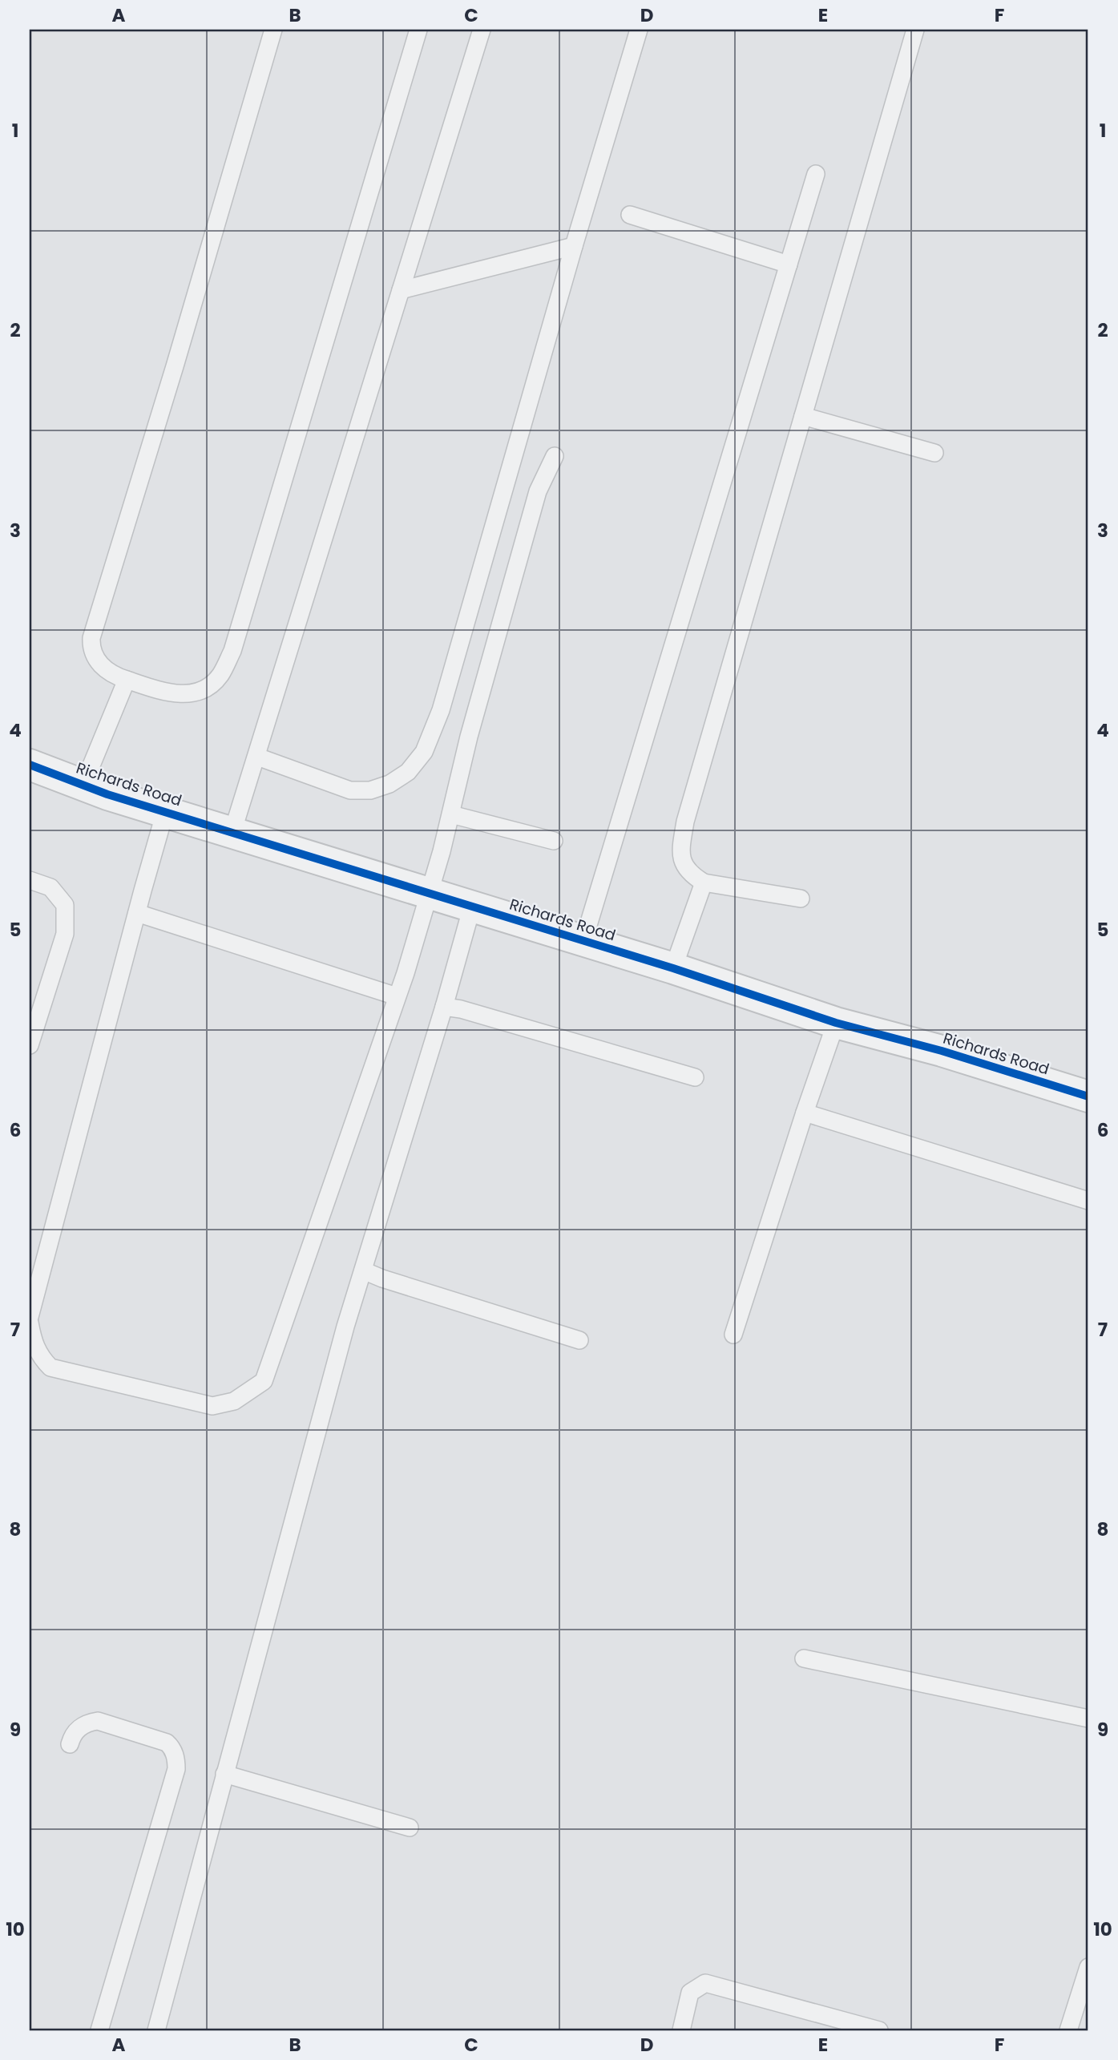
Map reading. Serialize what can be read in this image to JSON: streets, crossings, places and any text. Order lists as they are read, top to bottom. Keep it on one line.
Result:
{"streets":{"street":["Richards Road"]},"grid":{"columns":["A","B","C","D","E","F"],"rows":["1","2","3","4","5","6","7","8","9","10"]}}
